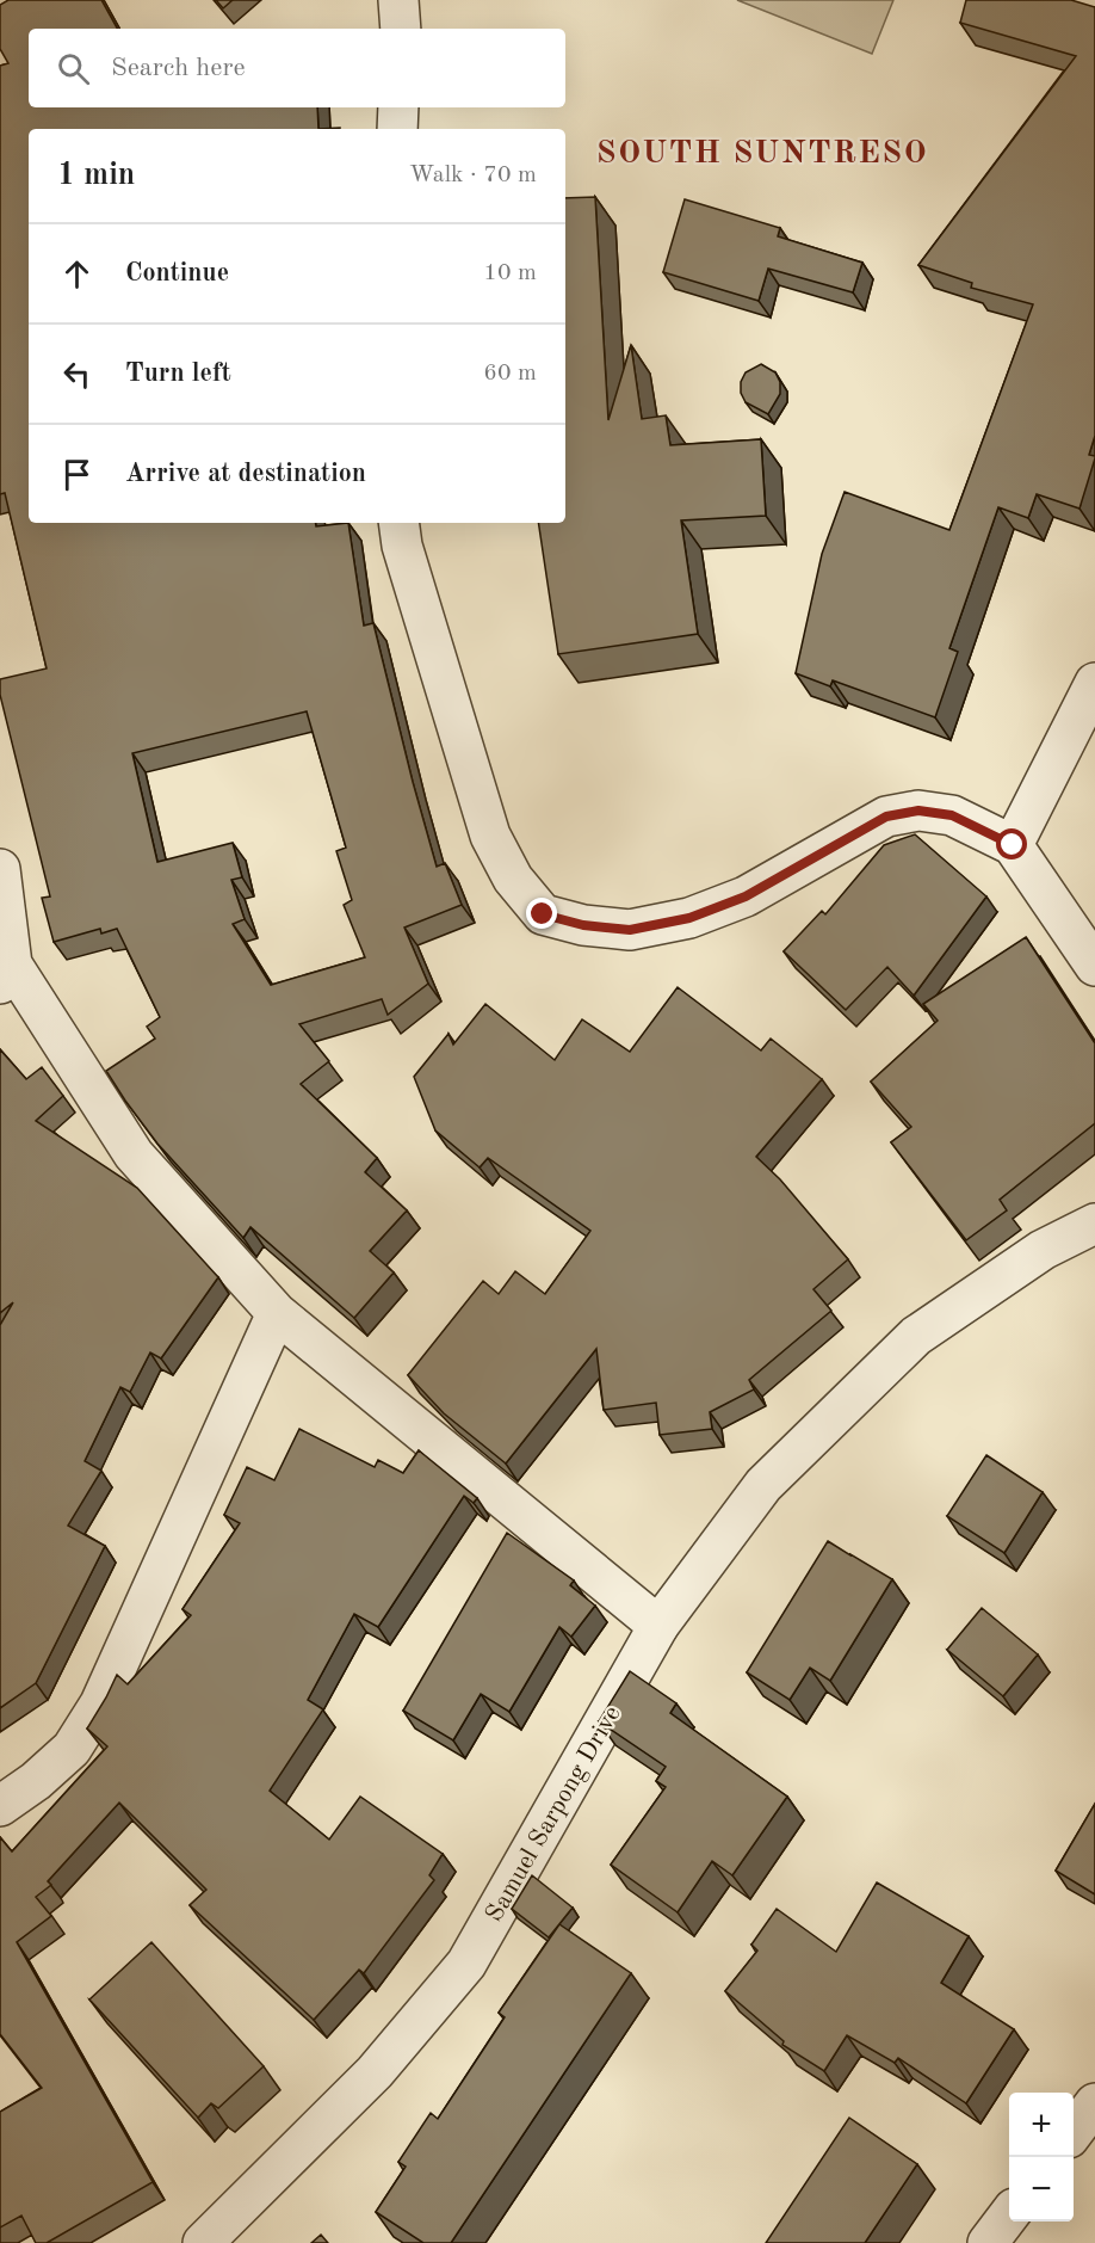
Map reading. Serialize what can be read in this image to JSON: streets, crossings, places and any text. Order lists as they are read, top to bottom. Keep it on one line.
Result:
{"streets":{"street":["Samuel Sarpong Drive"]},"districts":["SOUTH SUNTRESO"],"page":{"search":"Search here","heading":["1 min","Walk · 70 m"],"list":[["Continue","10 m"],["Turn left","60 m"],"Arrive at destination"],"map_buttons":["+","−"]}}
